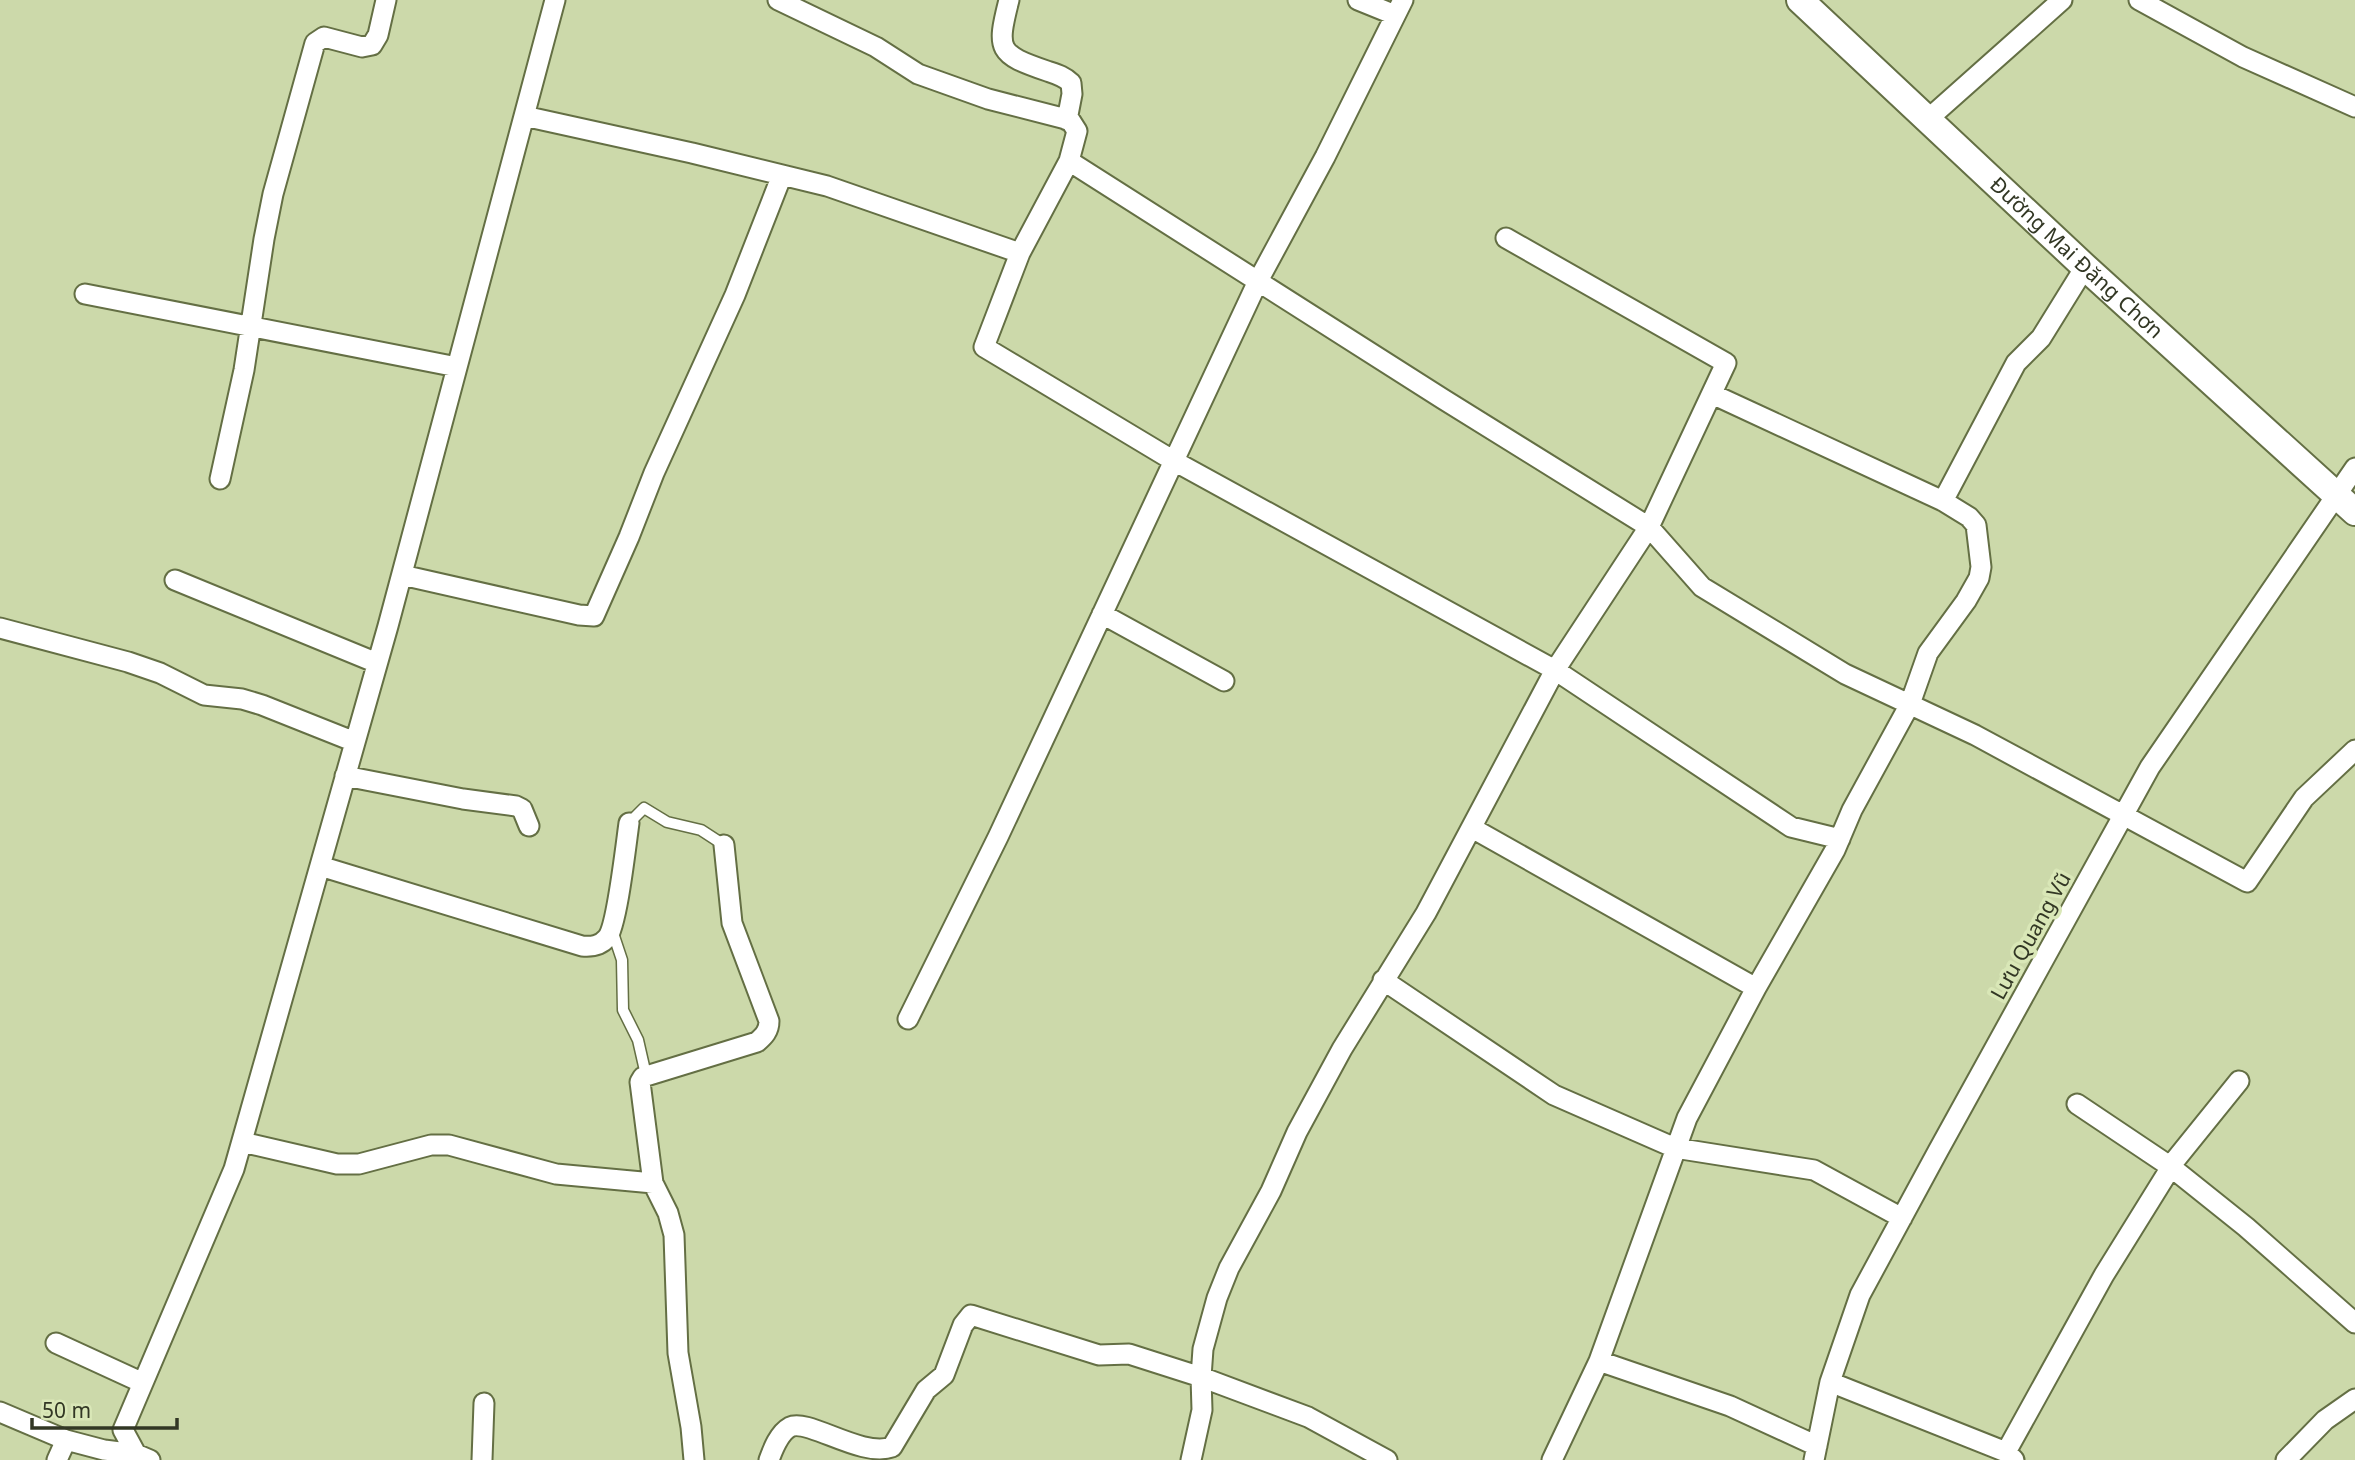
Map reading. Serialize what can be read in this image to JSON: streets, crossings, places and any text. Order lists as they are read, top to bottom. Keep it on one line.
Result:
{"streets":{"main road":["Đường Mai Đăng Chơn"],"street":["Lưu Quang Vũ"]},"crossings":[["Đường Mai Đăng Chơn","Lưu Quang Vũ"]],"scale_bar":"50 m"}
